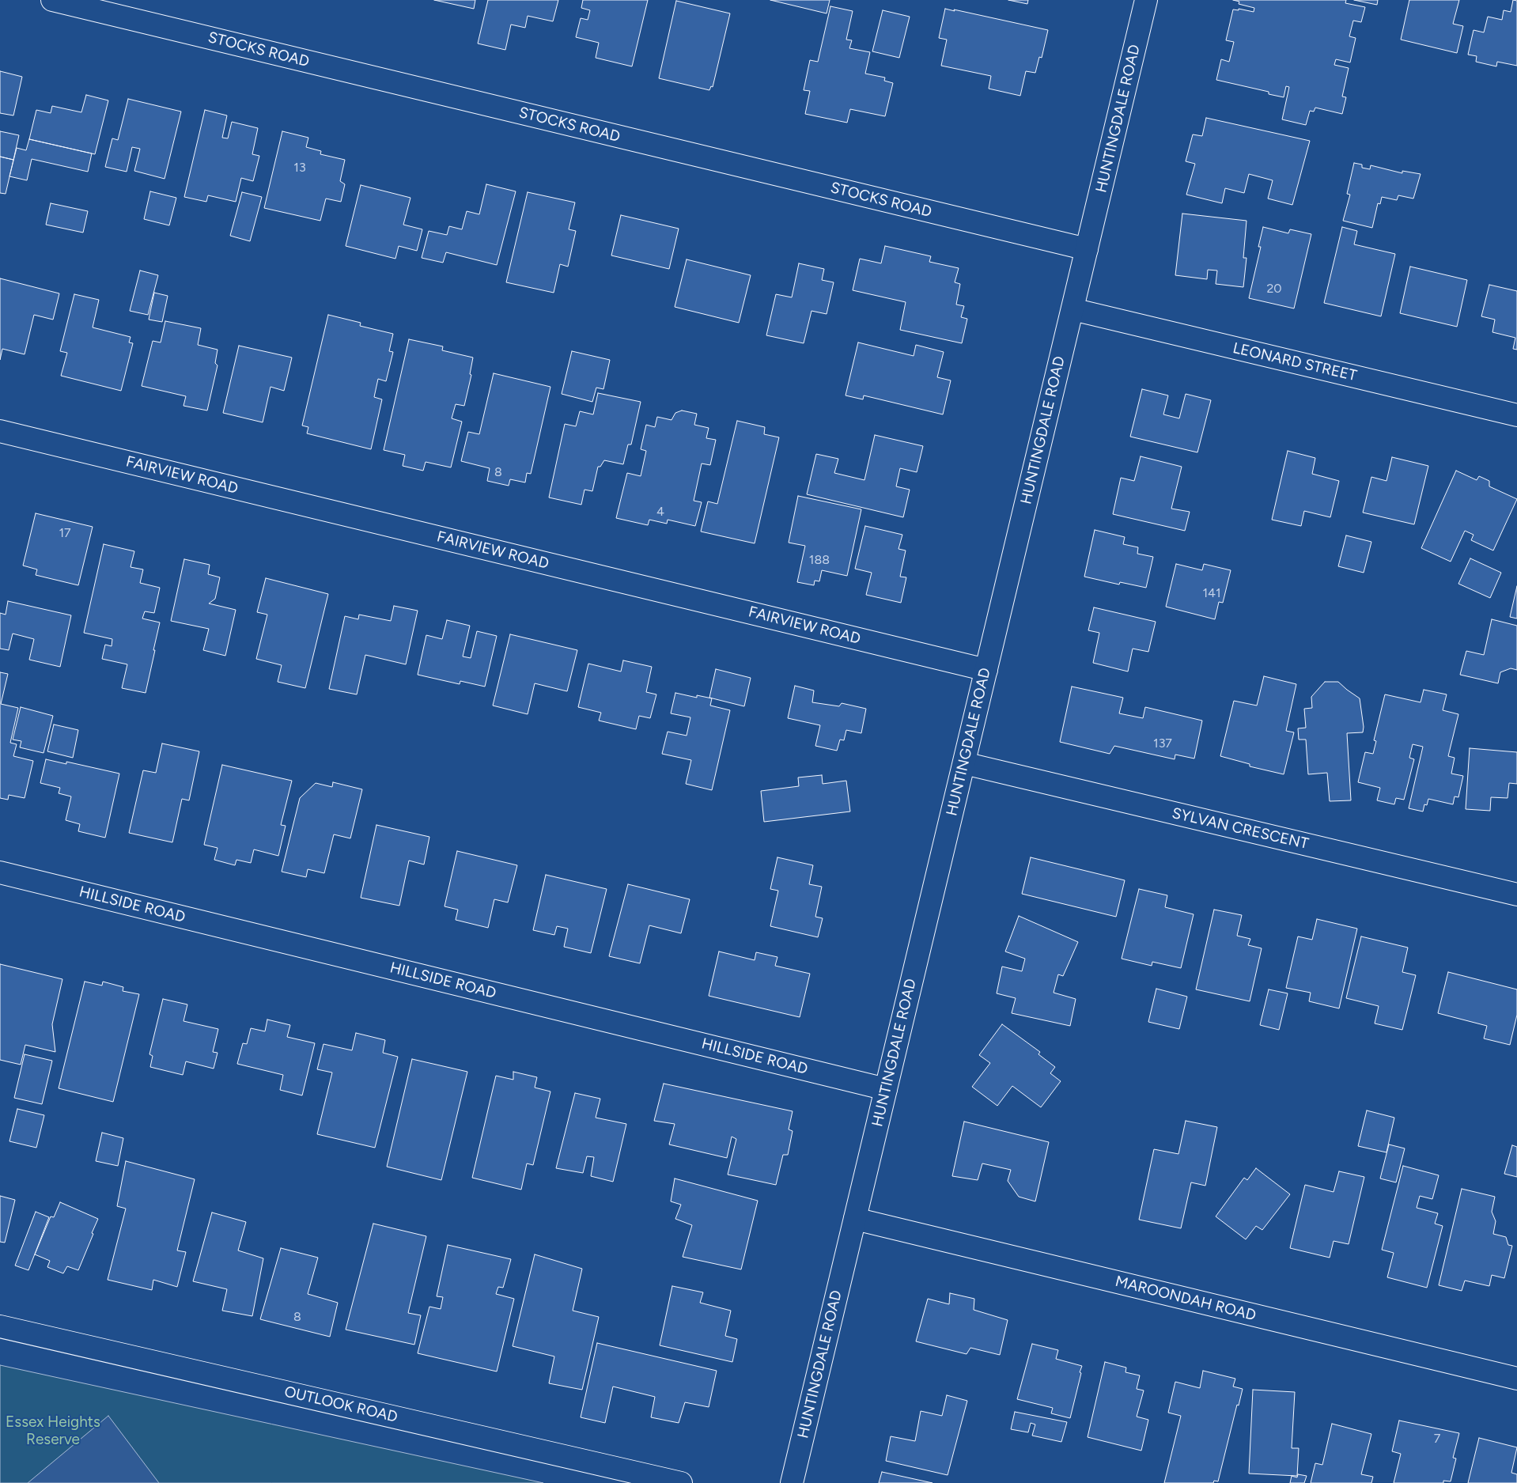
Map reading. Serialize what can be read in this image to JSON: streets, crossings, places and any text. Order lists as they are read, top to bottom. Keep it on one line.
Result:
{"streets":{"street":["STOCKS ROAD","HUNTINGDALE ROAD","LEONARD STREET","FAIRVIEW ROAD","SYLVAN CRESCENT","HILLSIDE ROAD","MAROONDAH ROAD","OUTLOOK ROAD"]},"crossings":[["STOCKS ROAD","HUNTINGDALE ROAD"],["HUNTINGDALE ROAD","LEONARD STREET"],["HUNTINGDALE ROAD","FAIRVIEW ROAD"],["HUNTINGDALE ROAD","SYLVAN CRESCENT"],["HUNTINGDALE ROAD","HILLSIDE ROAD"],["HUNTINGDALE ROAD","MAROONDAH ROAD"]],"parks":["Essex Heights Reserve"],"house_numbers":["13","20","8","4","17","188","141","137","8","7"]}
